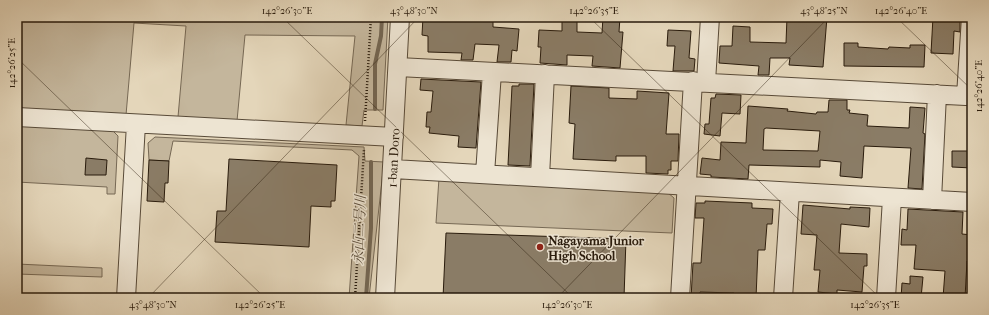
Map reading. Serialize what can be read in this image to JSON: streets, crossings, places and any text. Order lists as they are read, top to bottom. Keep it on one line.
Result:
{"streets":{"street":["1-ban Doro"]},"water":["永山二号川"],"places":["Nagayama Junior High School"],"coordinates":["142°26'30\"E","43°48'30\"N","142°26'35\"E","43°48'25\"N","142°26'40\"E","142°26'25\"E"]}
